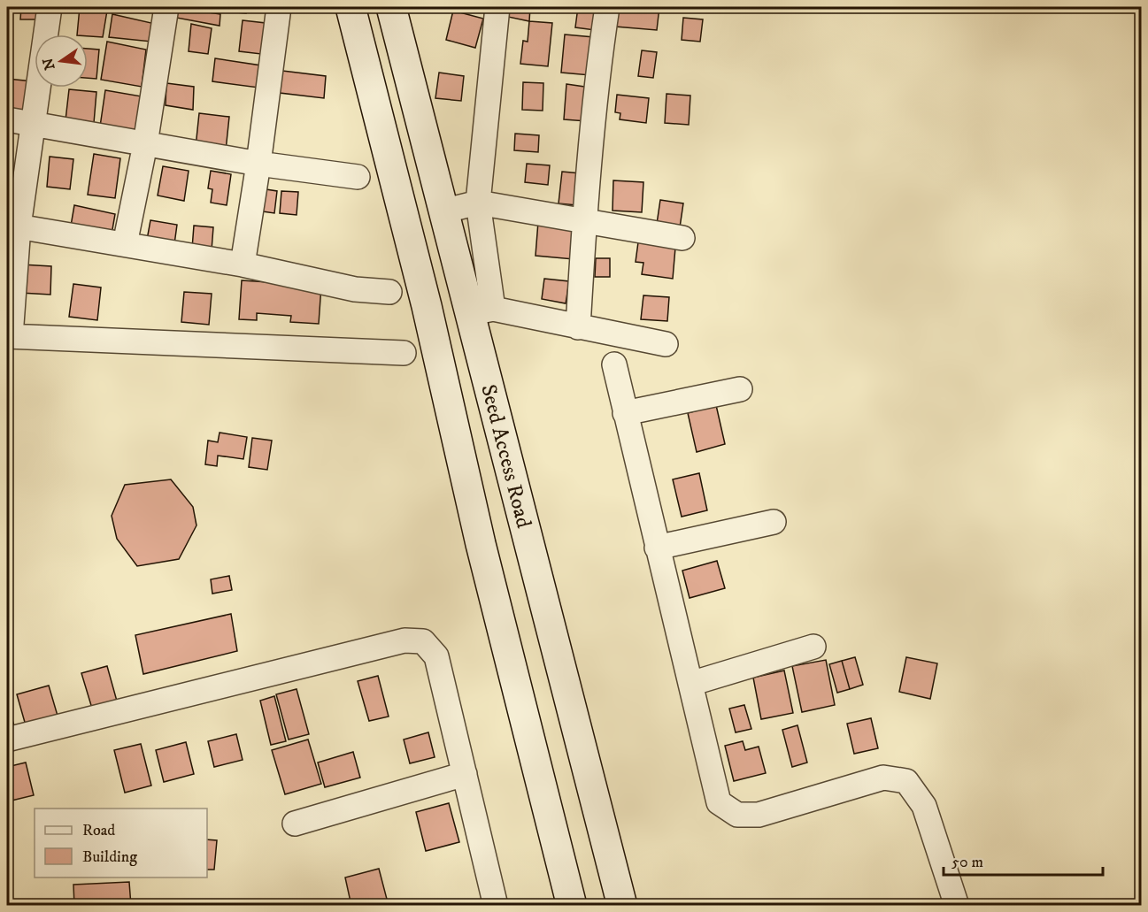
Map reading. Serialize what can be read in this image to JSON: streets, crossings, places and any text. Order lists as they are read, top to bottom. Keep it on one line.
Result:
{"streets":{"street":["Seed Access Road"]},"legend":["Road","Building"],"scale_bar":"50 m","north":"left"}
